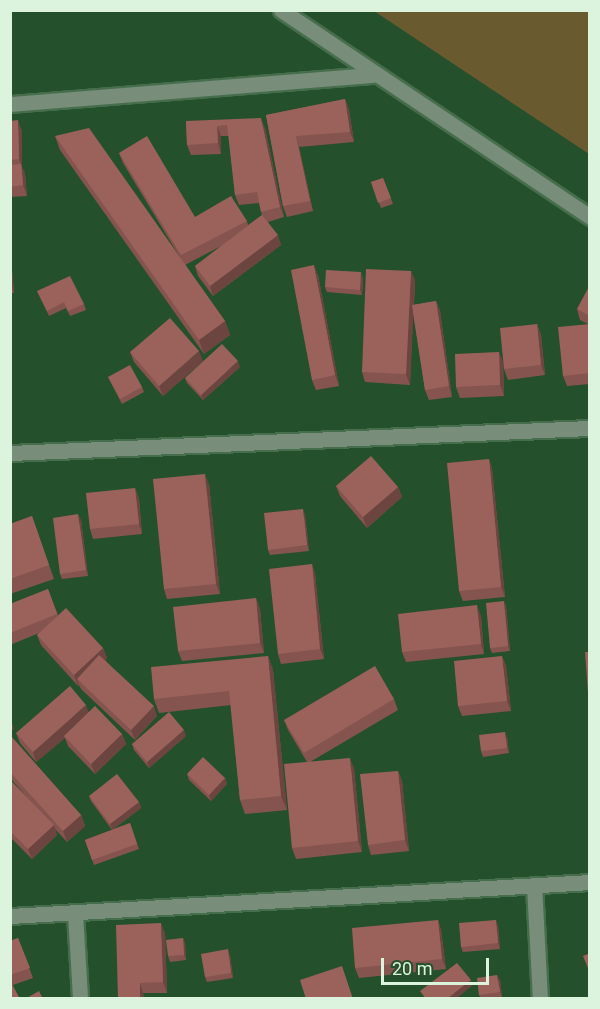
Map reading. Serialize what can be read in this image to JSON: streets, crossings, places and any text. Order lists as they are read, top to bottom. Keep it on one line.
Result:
{"scale_bar":"20 m"}
